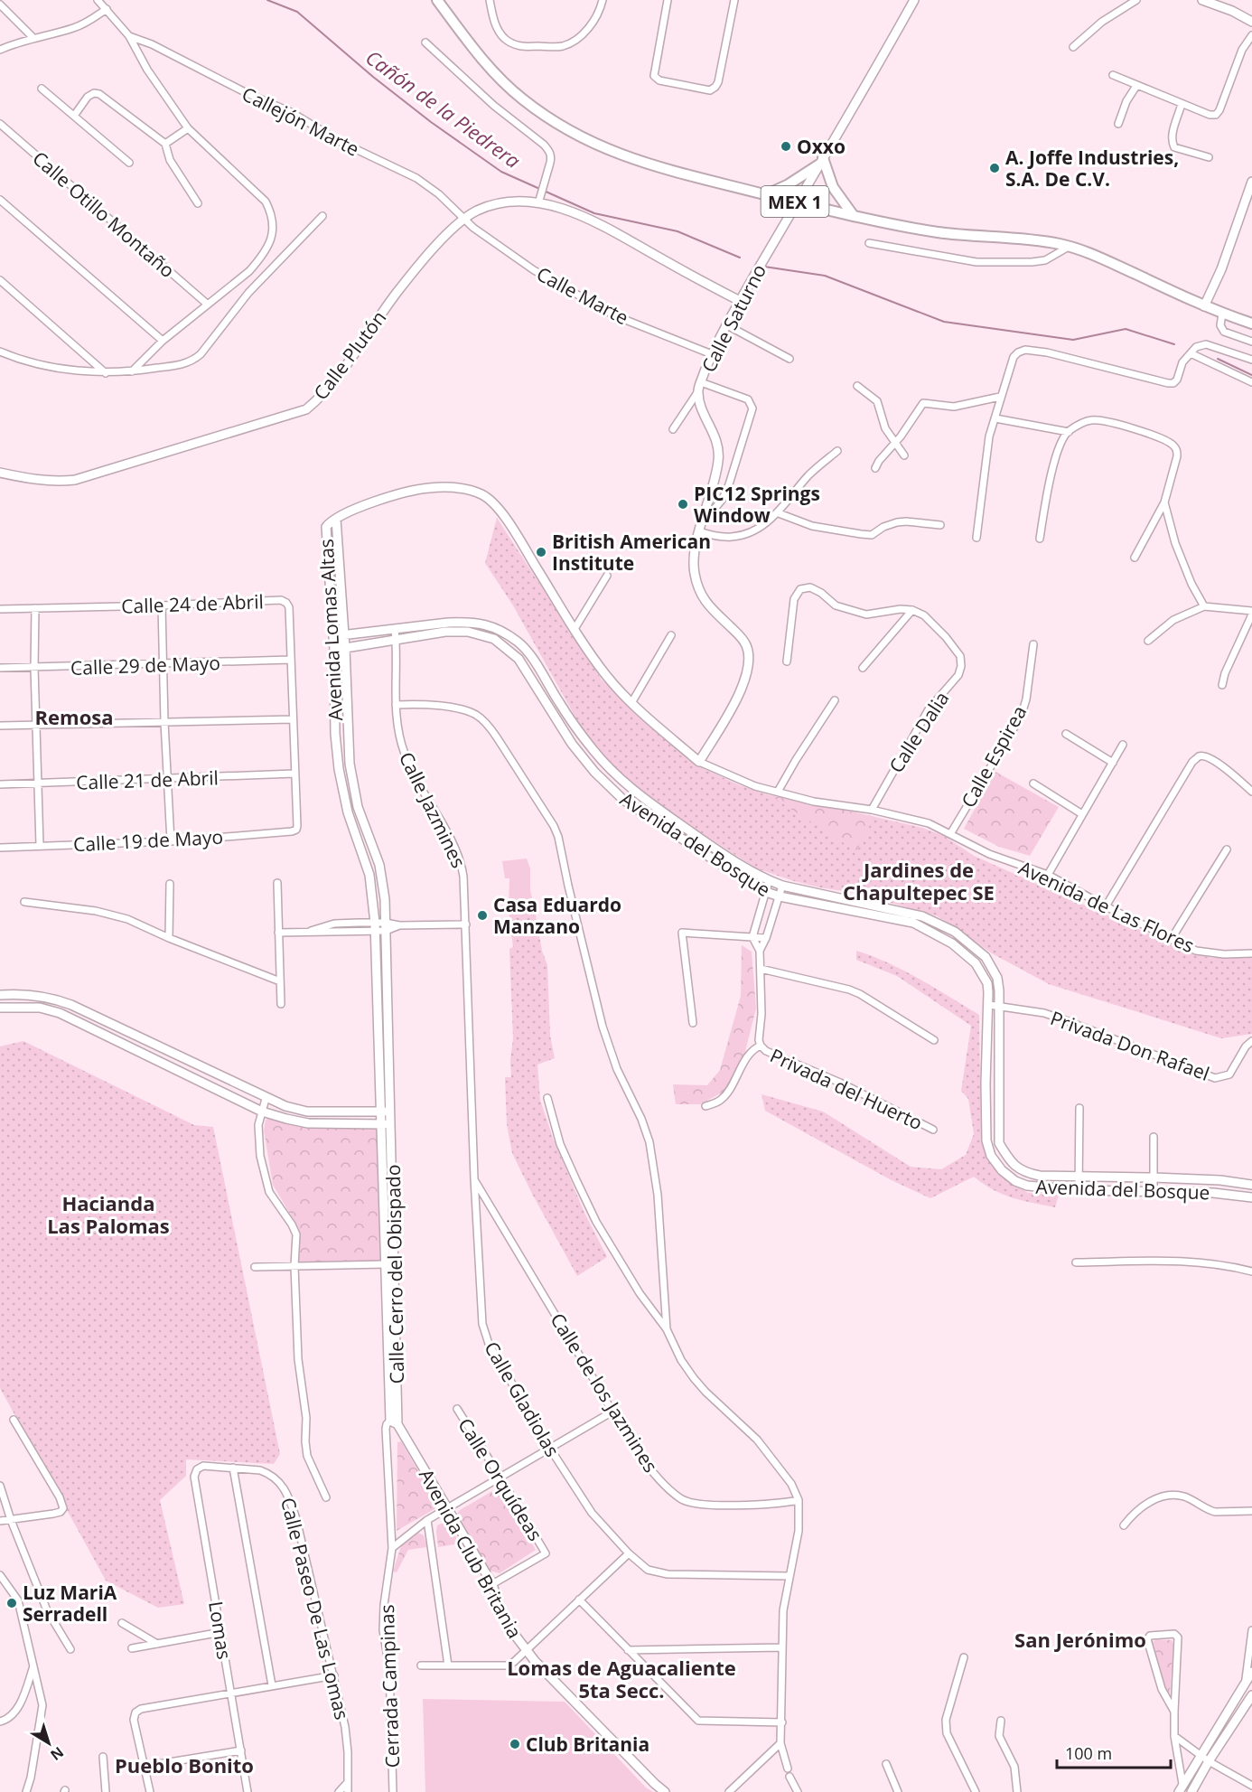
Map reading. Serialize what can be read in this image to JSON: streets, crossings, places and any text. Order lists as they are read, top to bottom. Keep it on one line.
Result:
{"streets":{"main road":["MEX 1","Calle Saturno","Calle Plutón","Avenida Lomas Altas","Avenida del Bosque","Avenida de Las Flores","Calle Cerro del Obispado","Avenida Club Britania"],"street":["Callejón Marte","Calle Otillo Montaño","Calle Marte","Calle 24 de Abril","Calle 29 de Mayo","Calle Dalia","Calle Espirea","Calle 21 de Abril","Calle Jazmines","Calle 19 de Mayo","Privada Don Rafael","Privada del Huerto","Calle de los Jazmines","Calle Gladiolas","Calle Orquídeas","Calle Paseo De Las Lomas","Lomas","Cerrada Campinas"]},"crossings":[["Callejón Marte","Calle Marte"],["Callejón Marte","Calle Plutón"],["MEX 1","Calle Saturno"],["Calle Marte","Calle Saturno"],["Calle Marte","Calle Plutón"],["Calle Saturno","Calle Plutón"],["Calle Saturno","Avenida de Las Flores"],["Calle 24 de Abril","Calle 29 de Mayo"],["Calle 24 de Abril","Calle 21 de Abril"],["Calle 24 de Abril","Calle 19 de Mayo"],["Avenida Lomas Altas","Avenida del Bosque"],["Avenida Lomas Altas","Avenida de Las Flores"],["Avenida Lomas Altas","Calle Cerro del Obispado"],["Calle Dalia","Avenida de Las Flores"],["Calle Espirea","Avenida de Las Flores"],["Calle Jazmines","Avenida del Bosque"],["Calle Jazmines","Calle Gladiolas"],["Avenida del Bosque","Privada Don Rafael"],["Calle Cerro del Obispado","Avenida Club Britania"],["Calle Cerro del Obispado","Cerrada Campinas"],["Calle de los Jazmines","Calle Gladiolas"],["Calle Orquídeas","Avenida Club Britania"],["Calle Paseo De Las Lomas","Lomas"]],"districts":["Remosa","Jardines de Chapultepec SE","Hacianda Las Palomas","San Jerónimo","Lomas de Aguacaliente 5ta Secc.","Pueblo Bonito"],"water":["Cañón de la Piedrera"],"places":["Oxxo","A. Joffe Industries, S.A. De C.V.","PIC12 Springs Window","British American Institute","Casa Eduardo Manzano","Luz MariA Serradell","Club Britania"],"scale_bar":"100 m","north":"bottom right"}
